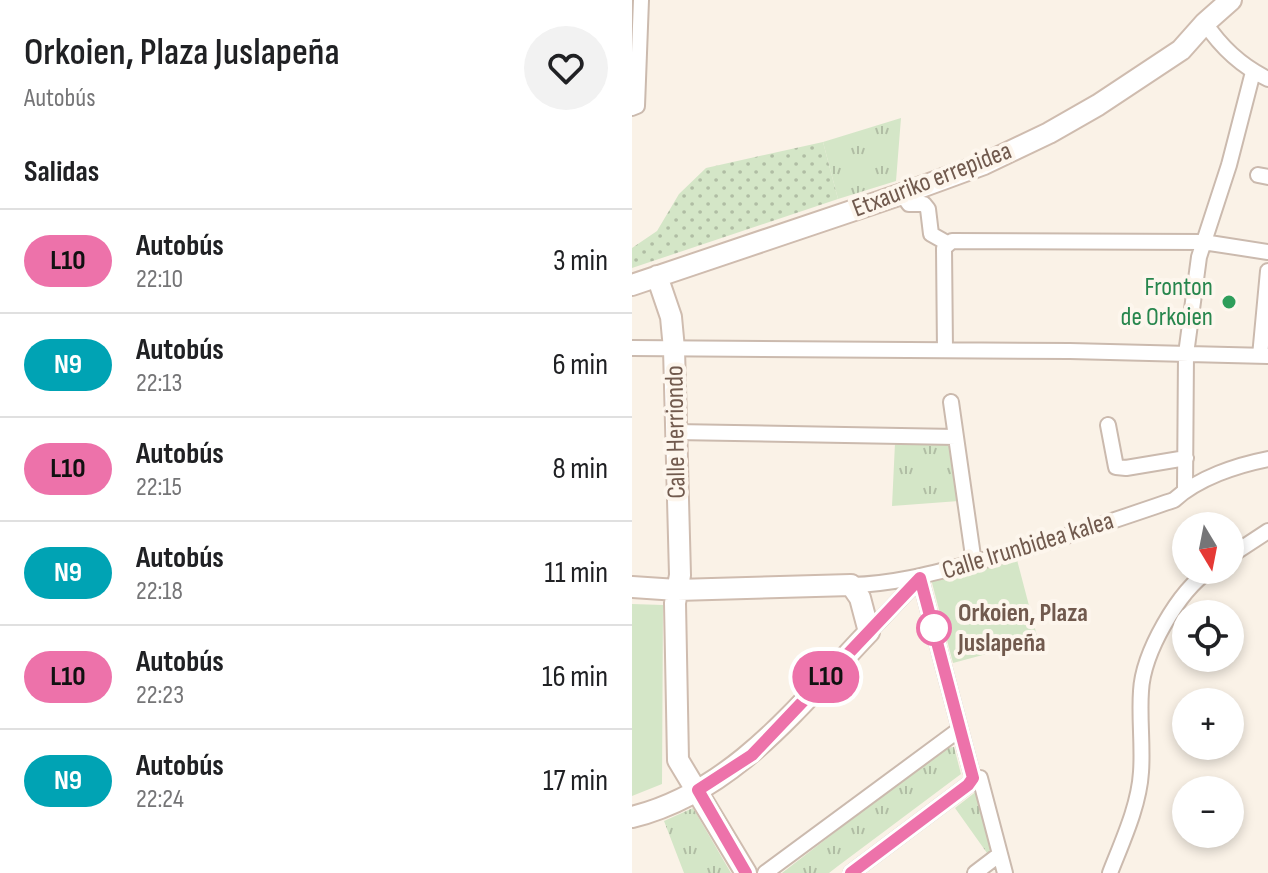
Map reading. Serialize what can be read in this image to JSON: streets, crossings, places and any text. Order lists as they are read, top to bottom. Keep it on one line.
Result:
{"streets":{"street":["Etxauriko errepidea","Calle Herriondo","Calle Irunbidea kalea"]},"crossings":[["Etxauriko errepidea","Calle Herriondo"],["Calle Herriondo","Calle Irunbidea kalea"]],"places":["Fronton de Orkoien","Orkoien, Plaza Juslapeña"],"lines":["bus line L10"],"north":"bottom","page":{"heading":[["Orkoien, Plaza Juslapeña","Autobús"],"Salidas"],"on_map":"L10","list":[{"mark":"L10","name":"Autobús","note":"22:10","value":"3 min"},{"mark":"N9","name":"Autobús","note":"22:13","value":"6 min"},{"mark":"L10","name":"Autobús","note":"22:15","value":"8 min"},{"mark":"N9","name":"Autobús","note":"22:18","value":"11 min"},{"mark":"L10","name":"Autobús","note":"22:23","value":"16 min"},{"mark":"N9","name":"Autobús","note":"22:24","value":"17 min"}],"map_buttons":["+","−"]}}
